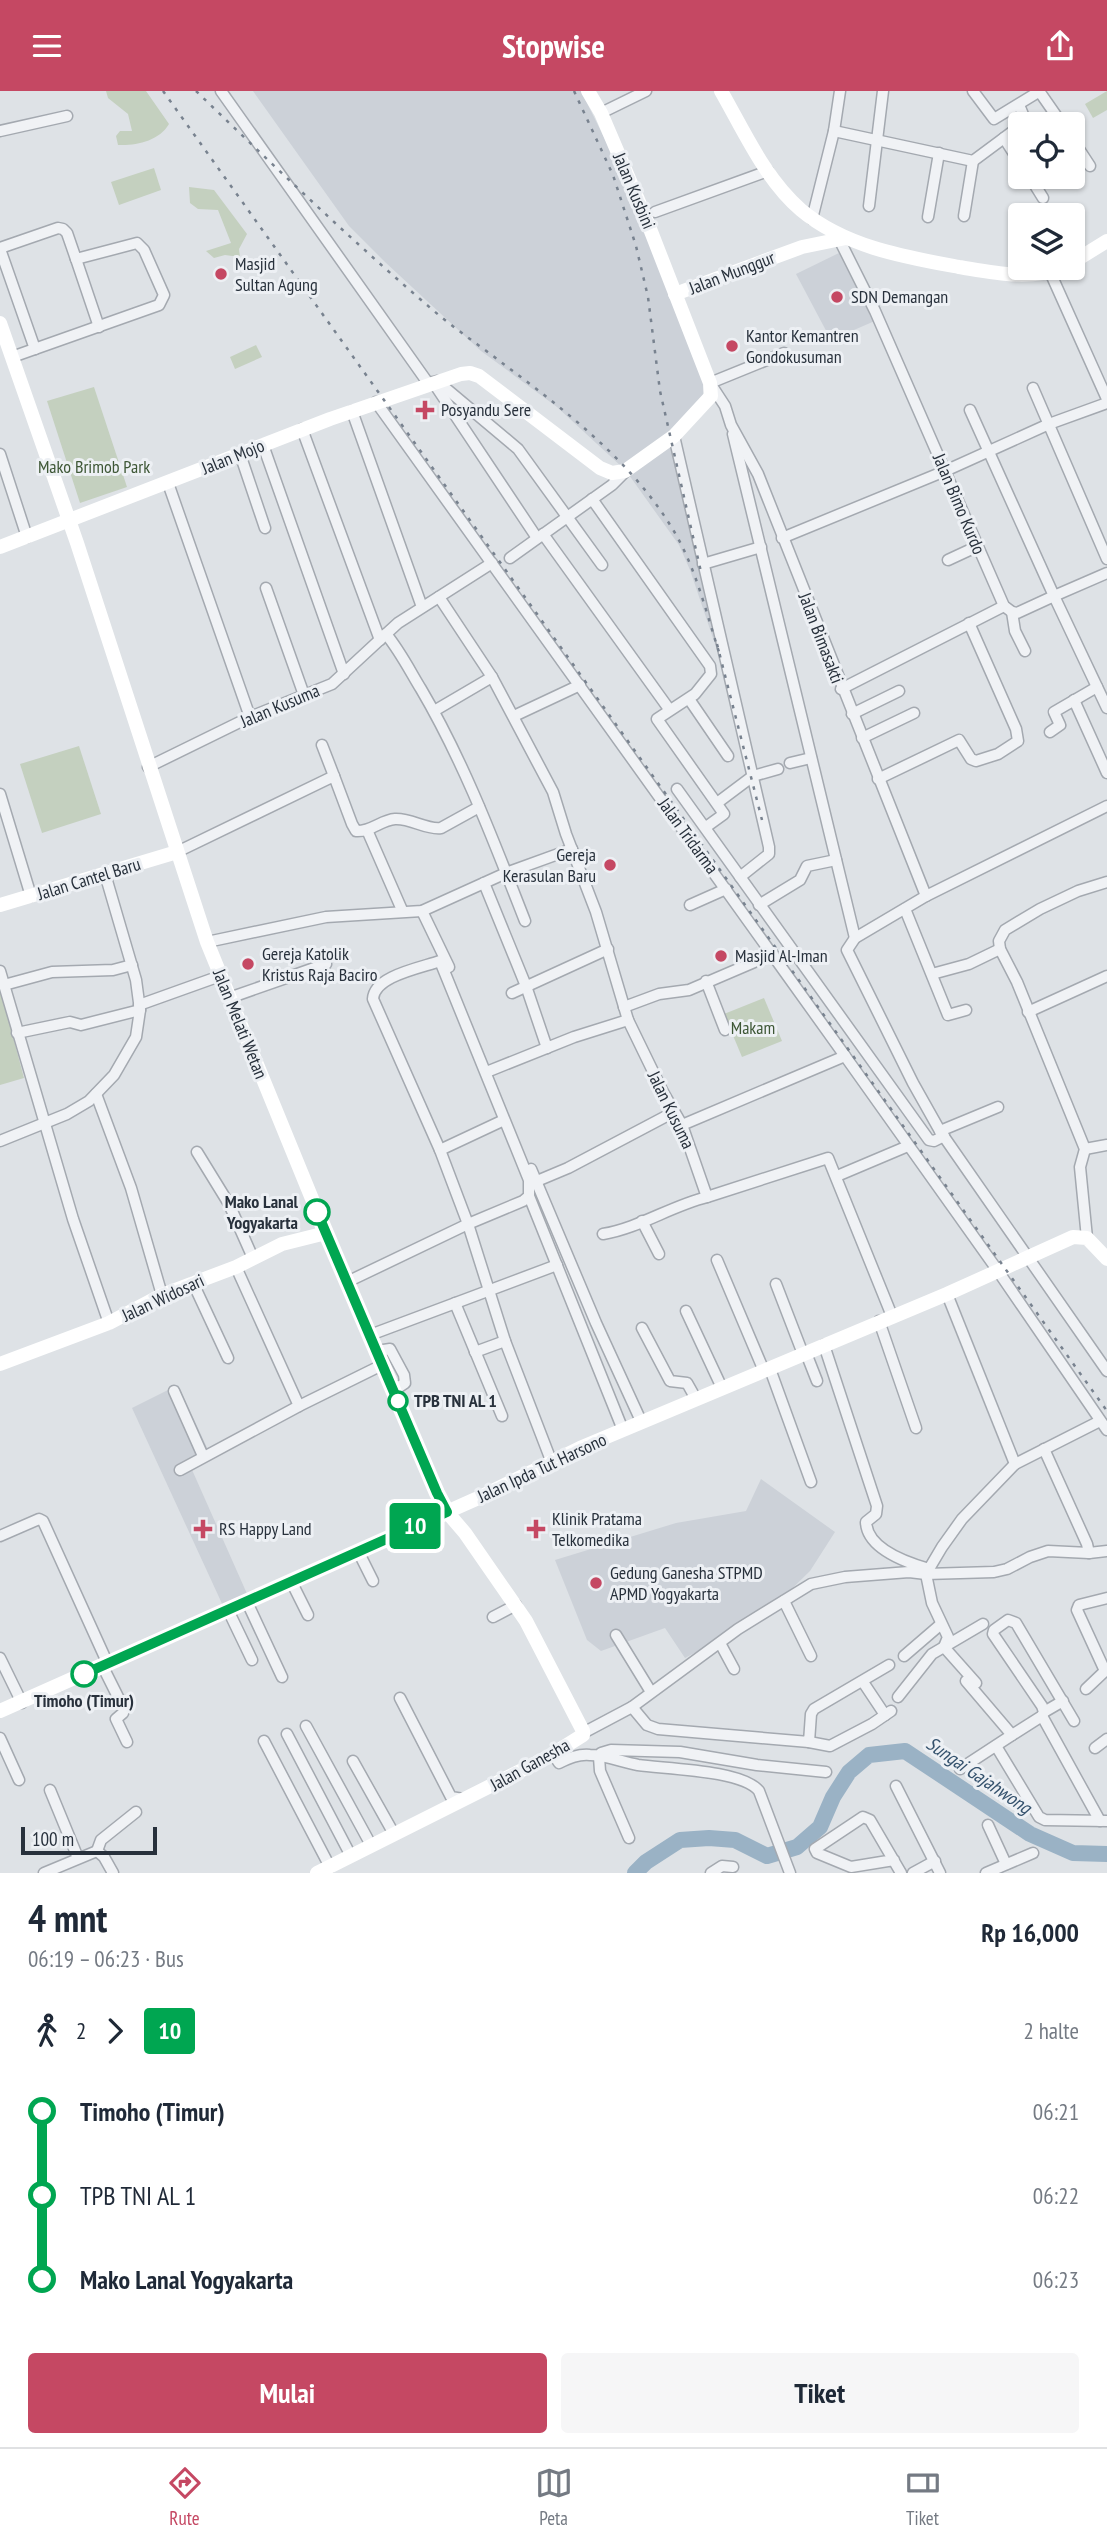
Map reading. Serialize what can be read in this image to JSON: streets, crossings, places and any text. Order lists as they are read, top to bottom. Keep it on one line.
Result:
{"streets":{"street":["Jalan Kusbini","Jalan Munggur","Jalan Mojo","Jalan Bimo Kurdo","Jalan Bimasakti","Jalan Kusuma","Jalan Tridarma","Jalan Cantel Baru","Jalan Melati Wetan","Jalan Widosari","Jalan Ipda Tut Harsono","Jalan Ganesha"]},"crossings":[["Jalan Kusbini","Jalan Munggur"],["Jalan Munggur","Jalan Bimo Kurdo"],["Jalan Munggur","Jalan Bimasakti"],["Jalan Mojo","Jalan Tridarma"],["Jalan Mojo","Jalan Melati Wetan"],["Jalan Kusuma","Jalan Tridarma"],["Jalan Kusuma","Jalan Melati Wetan"],["Jalan Tridarma","Jalan Ipda Tut Harsono"],["Jalan Cantel Baru","Jalan Melati Wetan"],["Jalan Melati Wetan","Jalan Widosari"],["Jalan Melati Wetan","Jalan Ipda Tut Harsono"],["Jalan Melati Wetan","Jalan Ganesha"],["Jalan Ipda Tut Harsono","Jalan Ganesha"]],"water":["Sungai Gajahwong"],"parks":["Mako Brimob Park","Makam"],"places":{"other":["Masjid Sultan Agung","SDN Demangan","Kantor Kemantren Gondokusuman","Gereja Kerasulan Baru","Masjid Al-Iman","Gereja Katolik Kristus Raja Baciro","Mako Lanal Yogyakarta","TPB TNI AL 1","Gedung Ganesha STPMD APMD Yogyakarta","Timoho (Timur)"],"health":["Posyandu Sere","RS Happy Land","Klinik Pratama Telkomedika"]},"lines":["bus line 10"],"scale_bar":"100 m","page":{"header":"Stopwise","on_map":"10","scale":"100 m","heading":["4 mnt","06:19 – 06:23 · Bus","Rp 16,000"],"legs":["2","10","2 halte"],"list":[{"name":"Timoho (Timur)","value":"06:21"},{"name":"TPB TNI AL 1","value":"06:22"},{"name":"Mako Lanal Yogyakarta","value":"06:23"}],"buttons":["Mulai","Tiket"],"tabs":["Rute","Peta","Tiket"]}}
